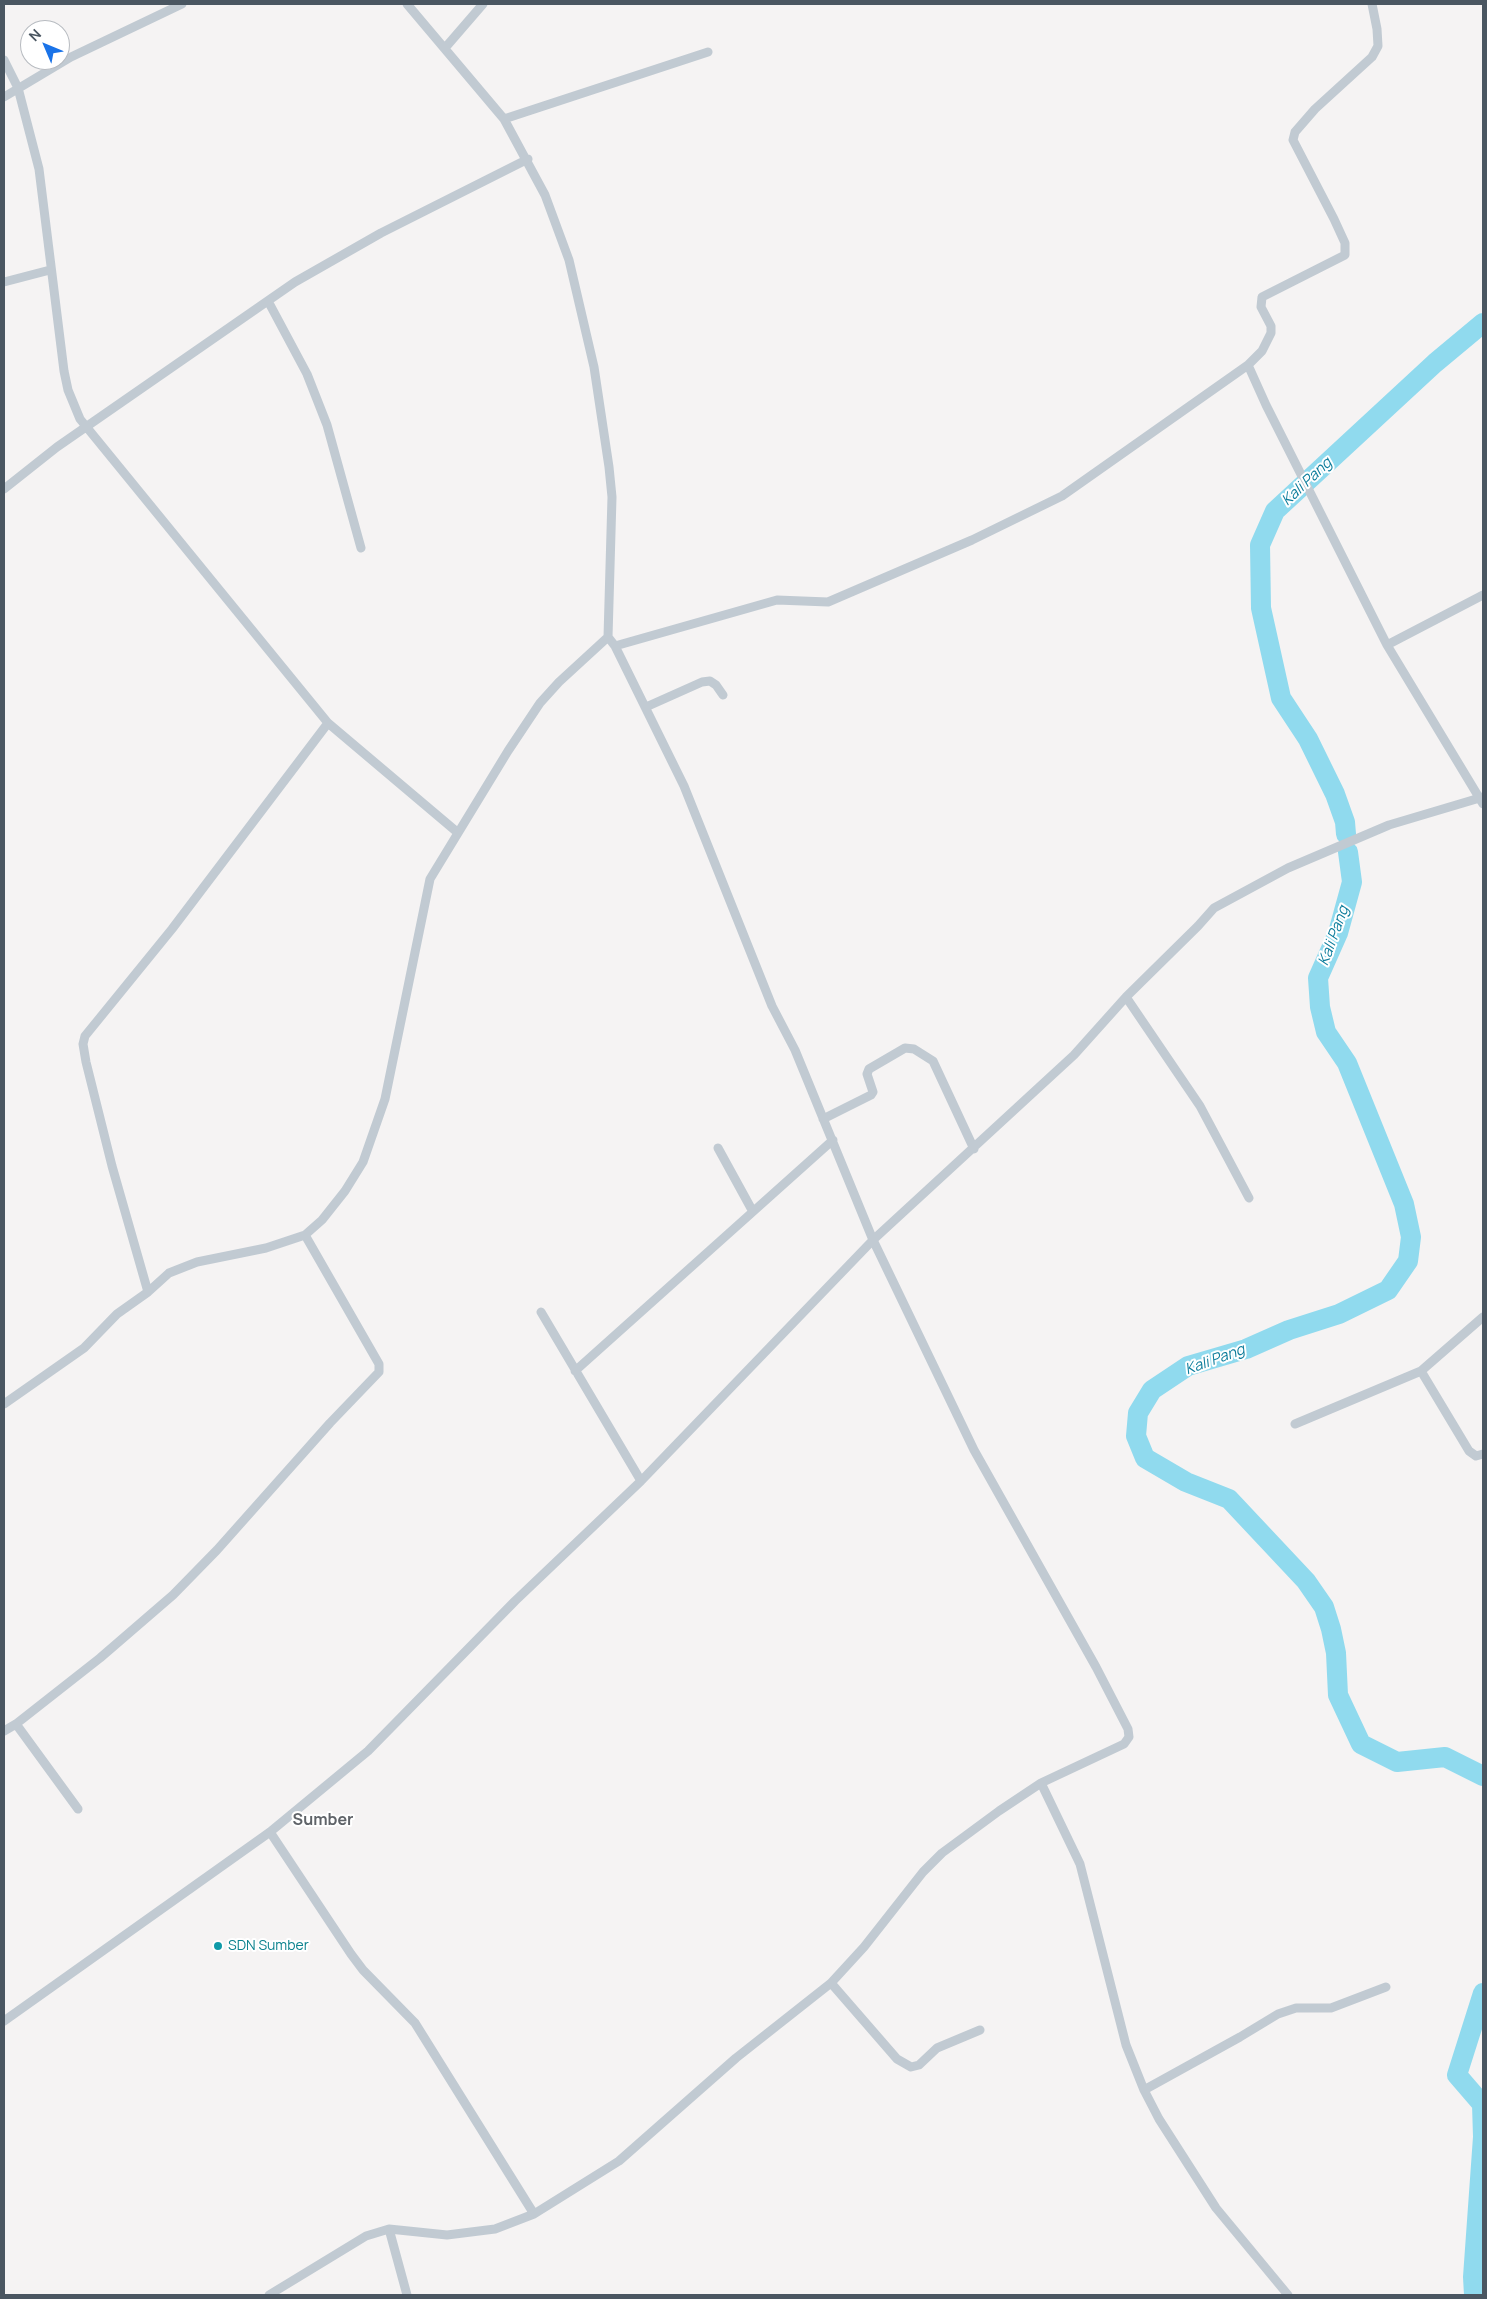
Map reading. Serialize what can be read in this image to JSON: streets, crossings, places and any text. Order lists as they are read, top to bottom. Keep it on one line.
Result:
{"districts":["Sumber"],"water":["Kali Pang"],"places":["SDN Sumber"],"north":"top left"}
